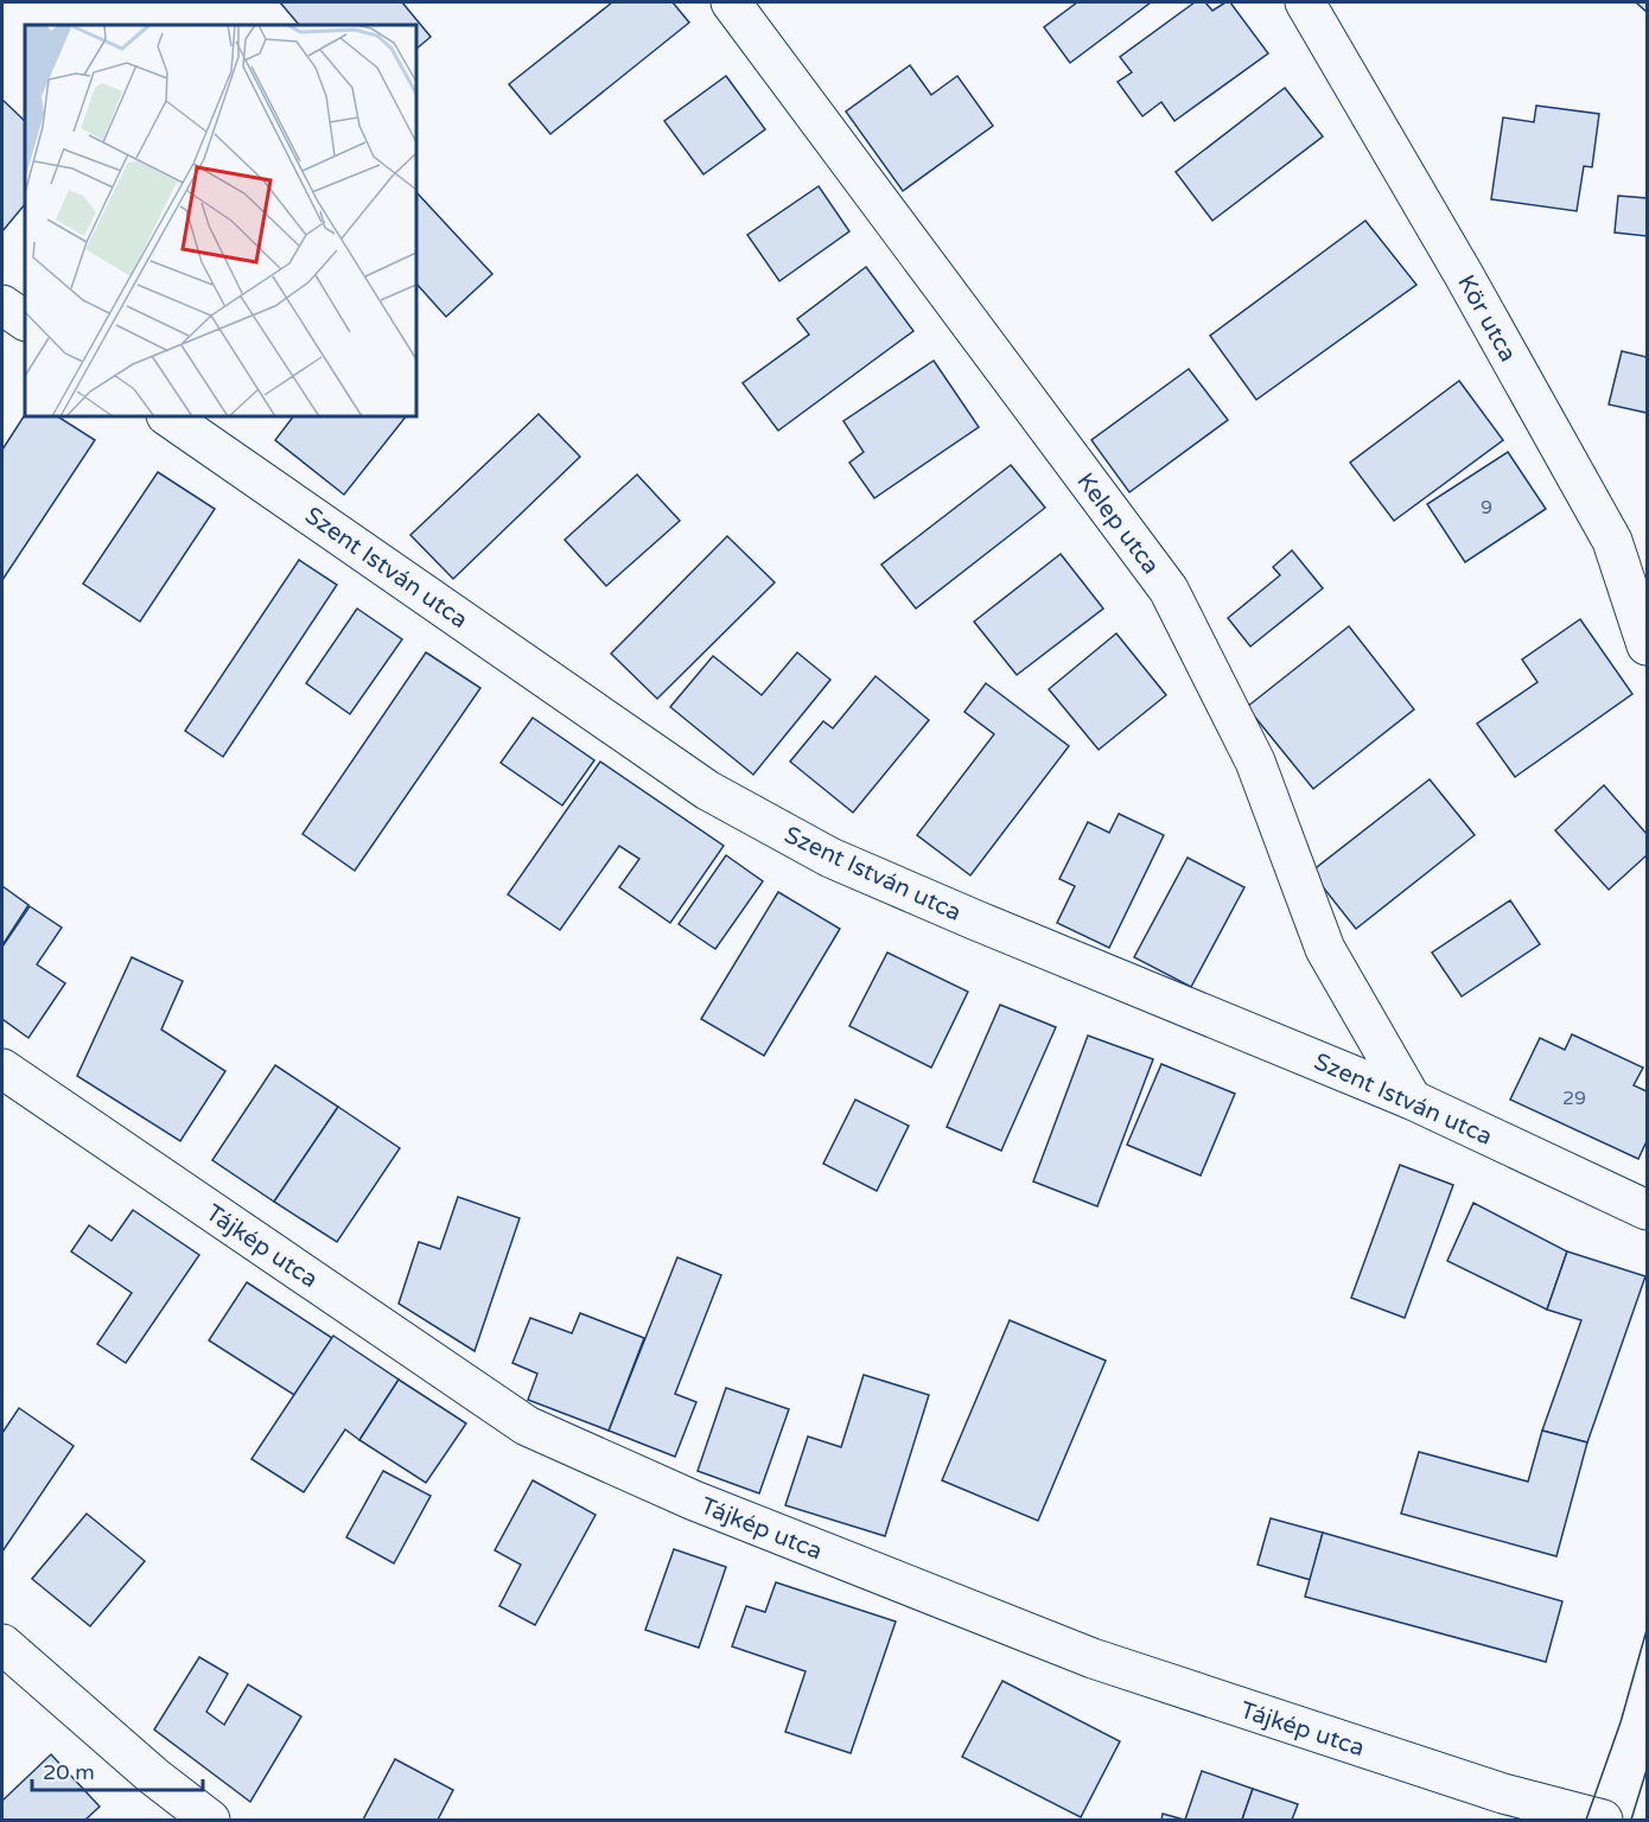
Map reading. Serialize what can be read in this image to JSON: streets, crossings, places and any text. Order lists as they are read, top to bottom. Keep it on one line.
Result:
{"streets":{"street":["Kör utca","Kelep utca","Szent István utca","Tájkép utca"]},"crossings":[["Kelep utca","Szent István utca"]],"house_numbers":["9","29"],"scale_bar":"20 m"}
